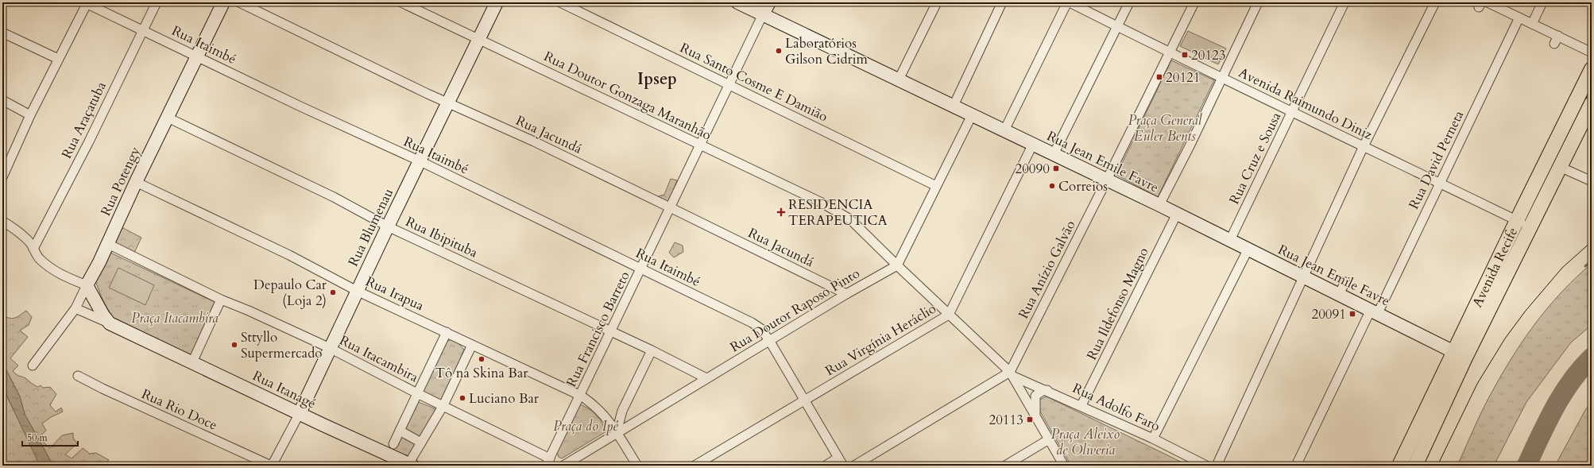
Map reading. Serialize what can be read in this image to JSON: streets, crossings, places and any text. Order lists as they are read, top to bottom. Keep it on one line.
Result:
{"streets":{"main road":["Rua Jean Emile Favre","Rua Potengy","Rua Blumenau","Avenida Recife","Rua Itanagé"],"street":["Rua Itaimbé","Rua Santo Cosme E Damião","Rua Doutor Gonzaga Maranhão","Avenida Raimundo Diniz","Rua Araçatuba","Rua Jacundá","Rua Cruz e Sousa","Rua David Perneta","Rua Ibipituba","Rua Anízio Galvão","Rua Irapua","Rua Ildefonso Magno","Rua Doutor Raposo Pinto","Rua Francisco Barreto","Rua Virgínia Heráclio","Rua Itacambira","Rua Adolfo Faro","Rua Rio Doce"]},"crossings":[["Rua Itaimbé","Rua Araçatuba"],["Rua Itaimbé","Rua Potengy"],["Rua Itaimbé","Rua Blumenau"],["Rua Itaimbé","Rua Doutor Raposo Pinto"],["Rua Itaimbé","Rua Francisco Barreto"],["Rua Itaimbé","Rua Virgínia Heráclio"],["Rua Santo Cosme E Damião","Rua Francisco Barreto"],["Rua Doutor Gonzaga Maranhão","Rua Blumenau"],["Rua Doutor Gonzaga Maranhão","Rua Anízio Galvão"],["Rua Doutor Gonzaga Maranhão","Rua Doutor Raposo Pinto"],["Rua Doutor Gonzaga Maranhão","Rua Francisco Barreto"],["Rua Doutor Gonzaga Maranhão","Rua Virgínia Heráclio"],["Rua Doutor Gonzaga Maranhão","Rua Adolfo Faro"],["Avenida Raimundo Diniz","Rua Cruz e Sousa"],["Avenida Raimundo Diniz","Rua David Perneta"],["Avenida Raimundo Diniz","Avenida Recife"],["Avenida Raimundo Diniz","Rua Anízio Galvão"],["Rua Jacundá","Rua Blumenau"],["Rua Jacundá","Rua Doutor Raposo Pinto"],["Rua Jacundá","Rua Francisco Barreto"],["Rua Cruz e Sousa","Rua Jean Emile Favre"],["Rua David Perneta","Rua Jean Emile Favre"],["Rua Jean Emile Favre","Avenida Recife"],["Rua Jean Emile Favre","Rua Anízio Galvão"],["Rua Jean Emile Favre","Rua Ildefonso Magno"],["Rua Jean Emile Favre","Rua Francisco Barreto"],["Rua Jean Emile Favre","Rua Virgínia Heráclio"],["Rua Potengy","Rua Ibipituba"],["Rua Potengy","Rua Irapua"],["Rua Potengy","Rua Itacambira"],["Rua Potengy","Rua Itanagé"],["Rua Blumenau","Rua Ibipituba"],["Rua Blumenau","Rua Irapua"],["Rua Blumenau","Rua Itacambira"],["Rua Blumenau","Rua Itanagé"],["Rua Blumenau","Rua Rio Doce"],["Rua Ibipituba","Rua Doutor Raposo Pinto"],["Rua Ibipituba","Rua Francisco Barreto"],["Rua Anízio Galvão","Rua Adolfo Faro"],["Rua Irapua","Rua Doutor Raposo Pinto"],["Rua Irapua","Rua Francisco Barreto"],["Rua Ildefonso Magno","Rua Adolfo Faro"],["Rua Francisco Barreto","Rua Itacambira"]],"districts":["Ipsep"],"parks":["Praça General Euler Bents","Praça Itacambira","Praça do Ipê","Praça Aleixo de Oliveria"],"places":{"other":["Laboratórios Gilson Cidrim","Correios","Depaulo Car (Loja 2)","Sttyllo Supermercado","Tô na Skina Bar","Luciano Bar"],"transit":["20123","20121","20090","20091","20113"],"health":["RESIDENCIA TERAPEUTICA"]},"scale_bar":"50 m"}
